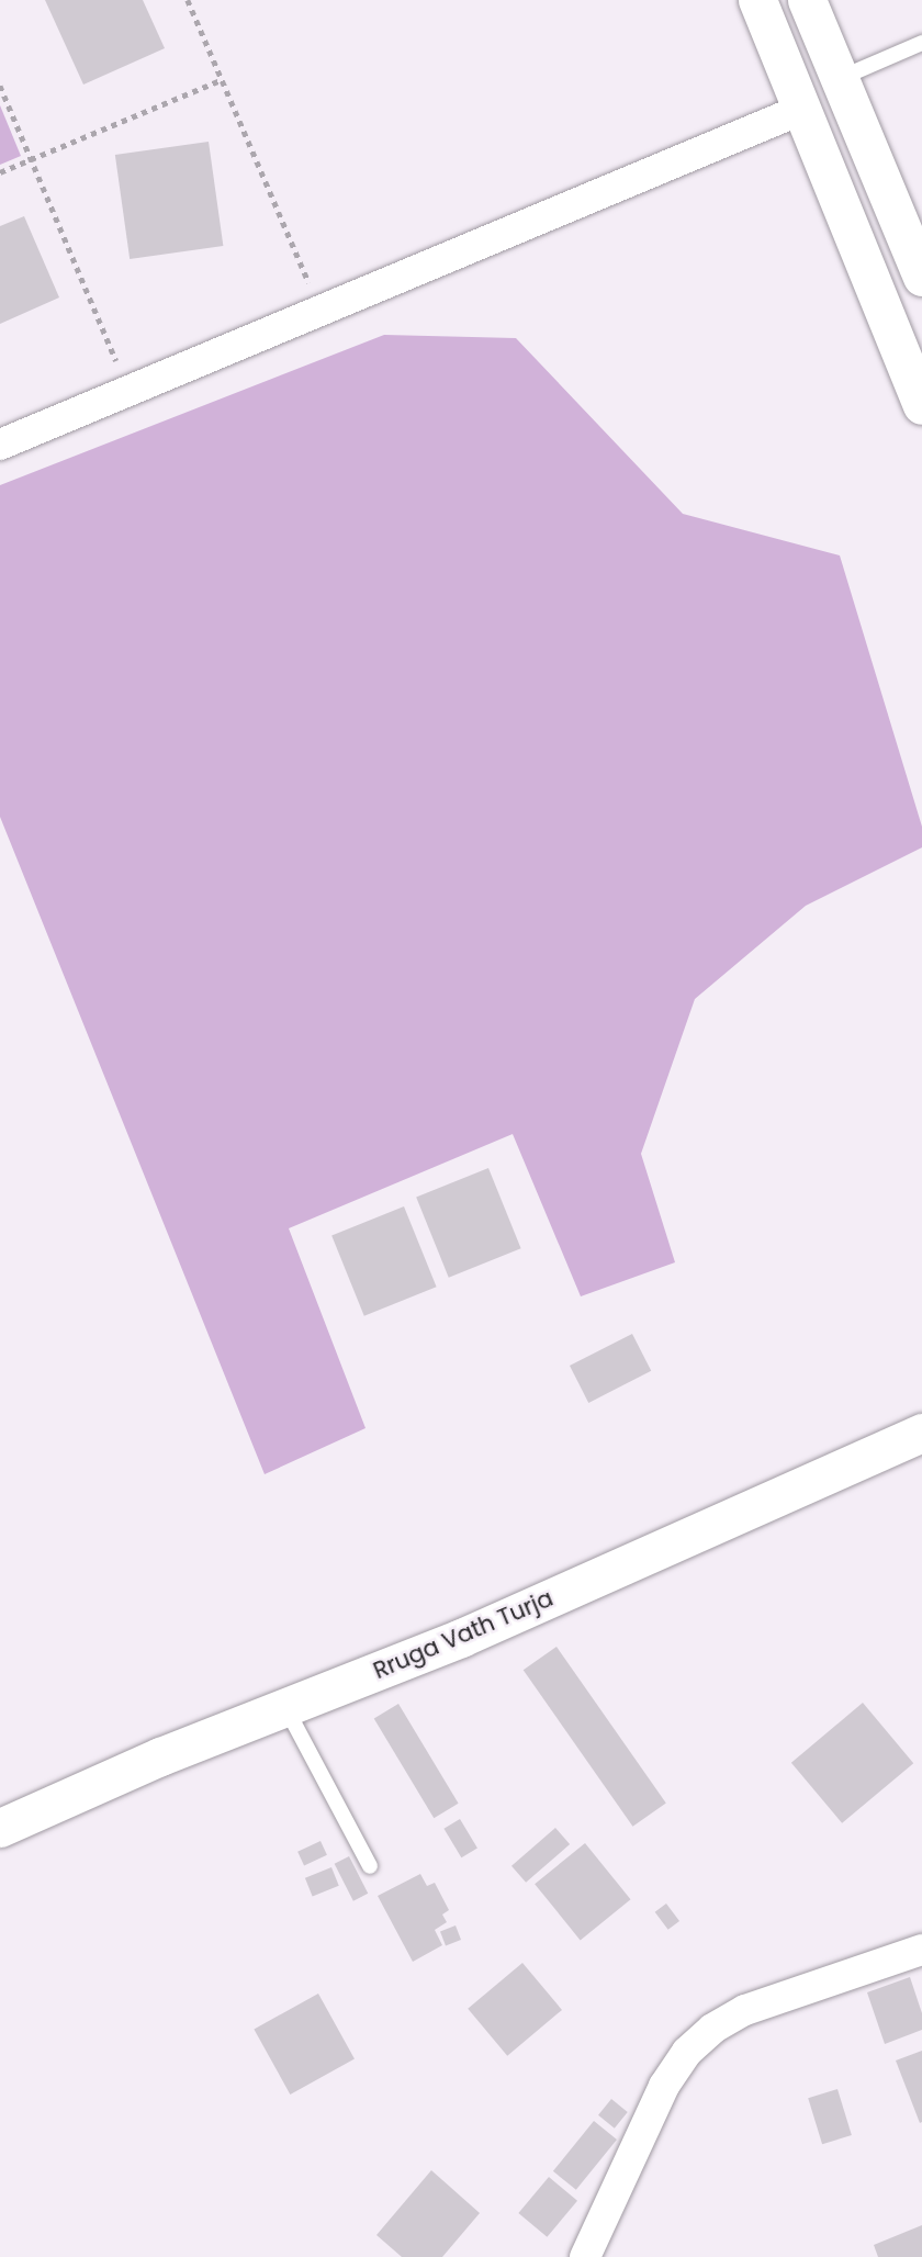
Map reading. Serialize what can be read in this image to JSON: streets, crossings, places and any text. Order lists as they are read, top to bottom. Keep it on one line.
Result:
{"streets":{"street":["Rruga Vath Turja"]}}
